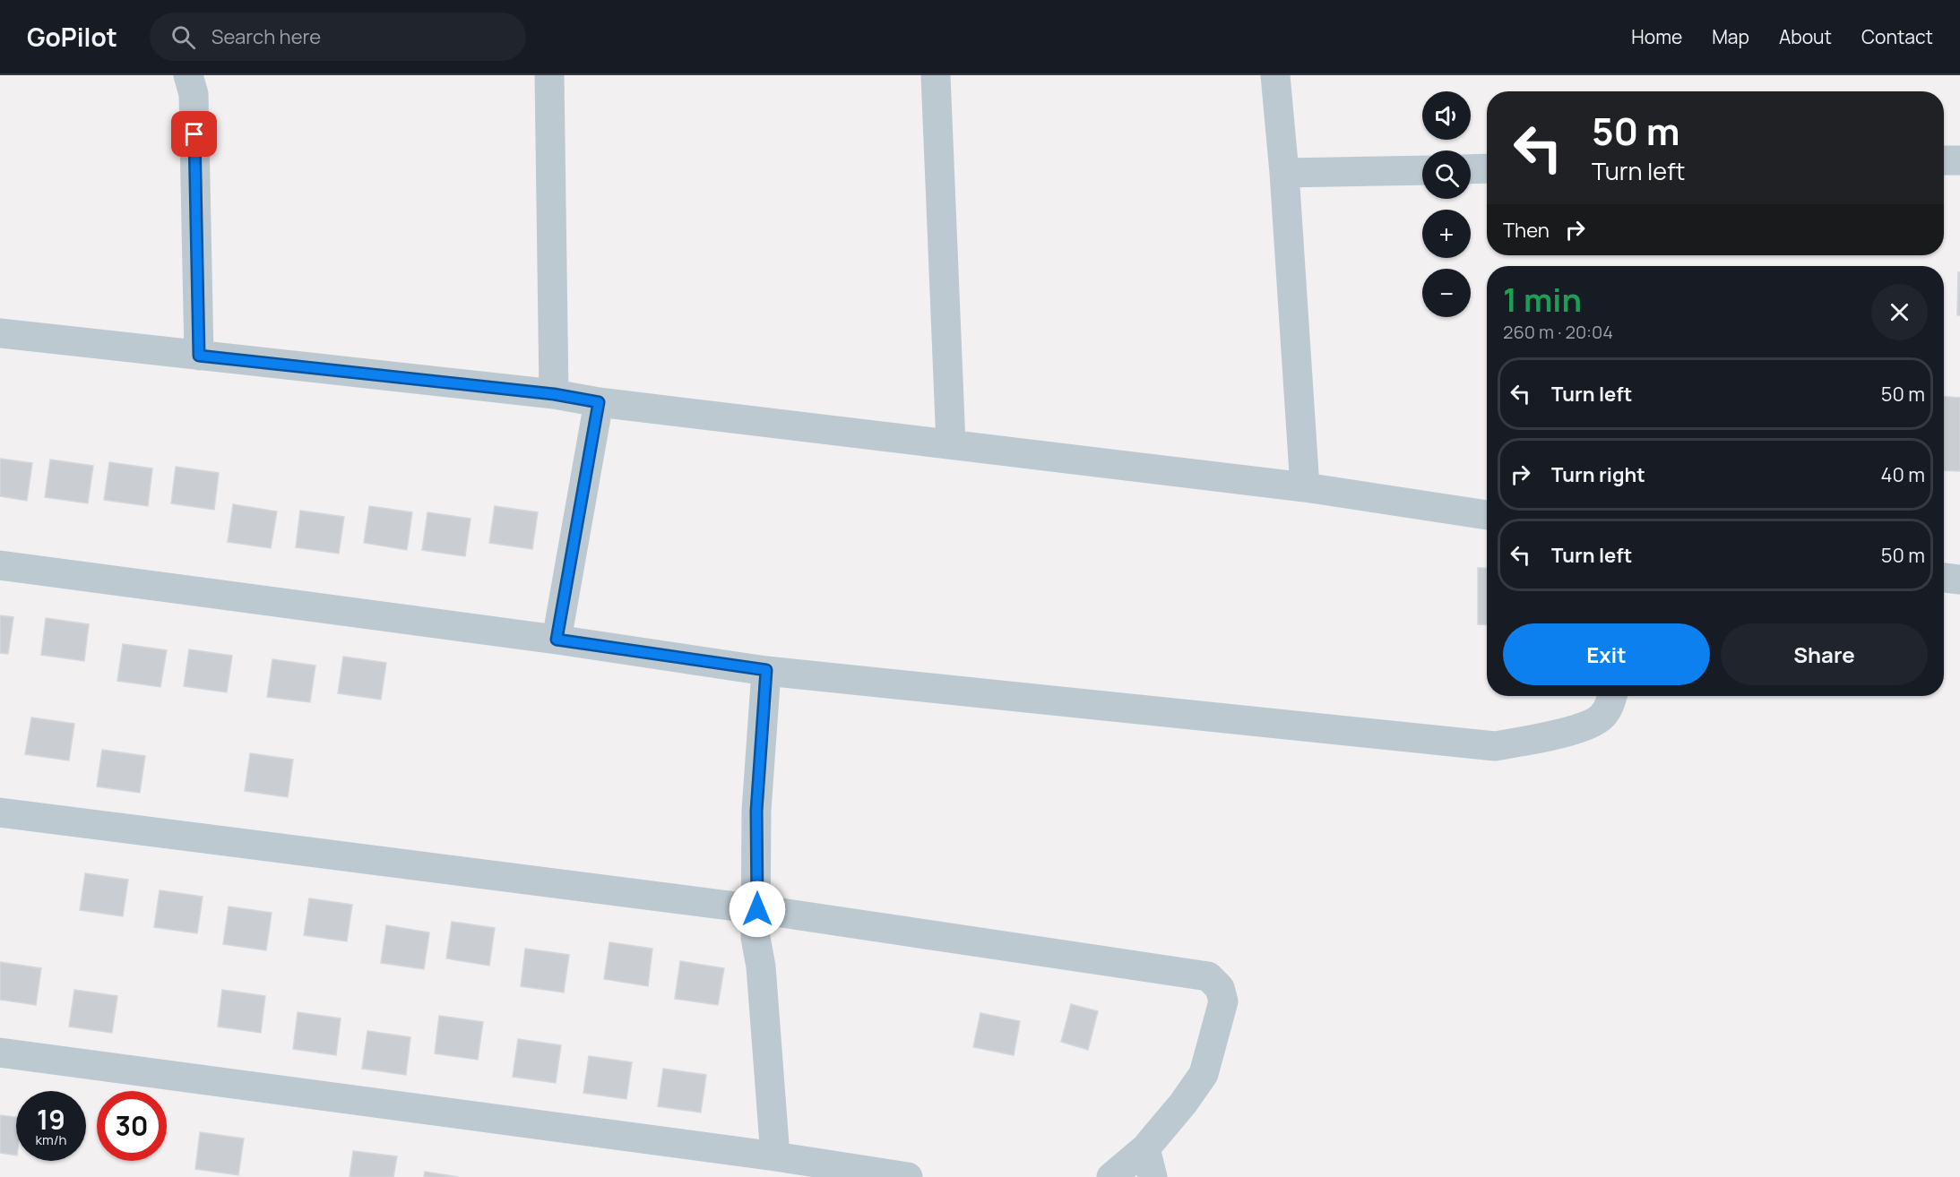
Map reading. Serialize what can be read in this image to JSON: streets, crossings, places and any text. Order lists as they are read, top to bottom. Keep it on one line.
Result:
{"page":{"header":"GoPilot","search":"Search here","nav":["Home","Map","About","Contact"],"map_buttons":["+","−"],"turn":["50 m","Turn left"],"then":"Then","heading":["1 min","260 m · 20:04"],"list":[{"name":"Turn left","value":"50 m"},{"name":"Turn right","value":"40 m"},{"name":"Turn left","value":"50 m"}],"buttons":["Exit","Share"],"speed":"19 km/h","limit":"30"}}
